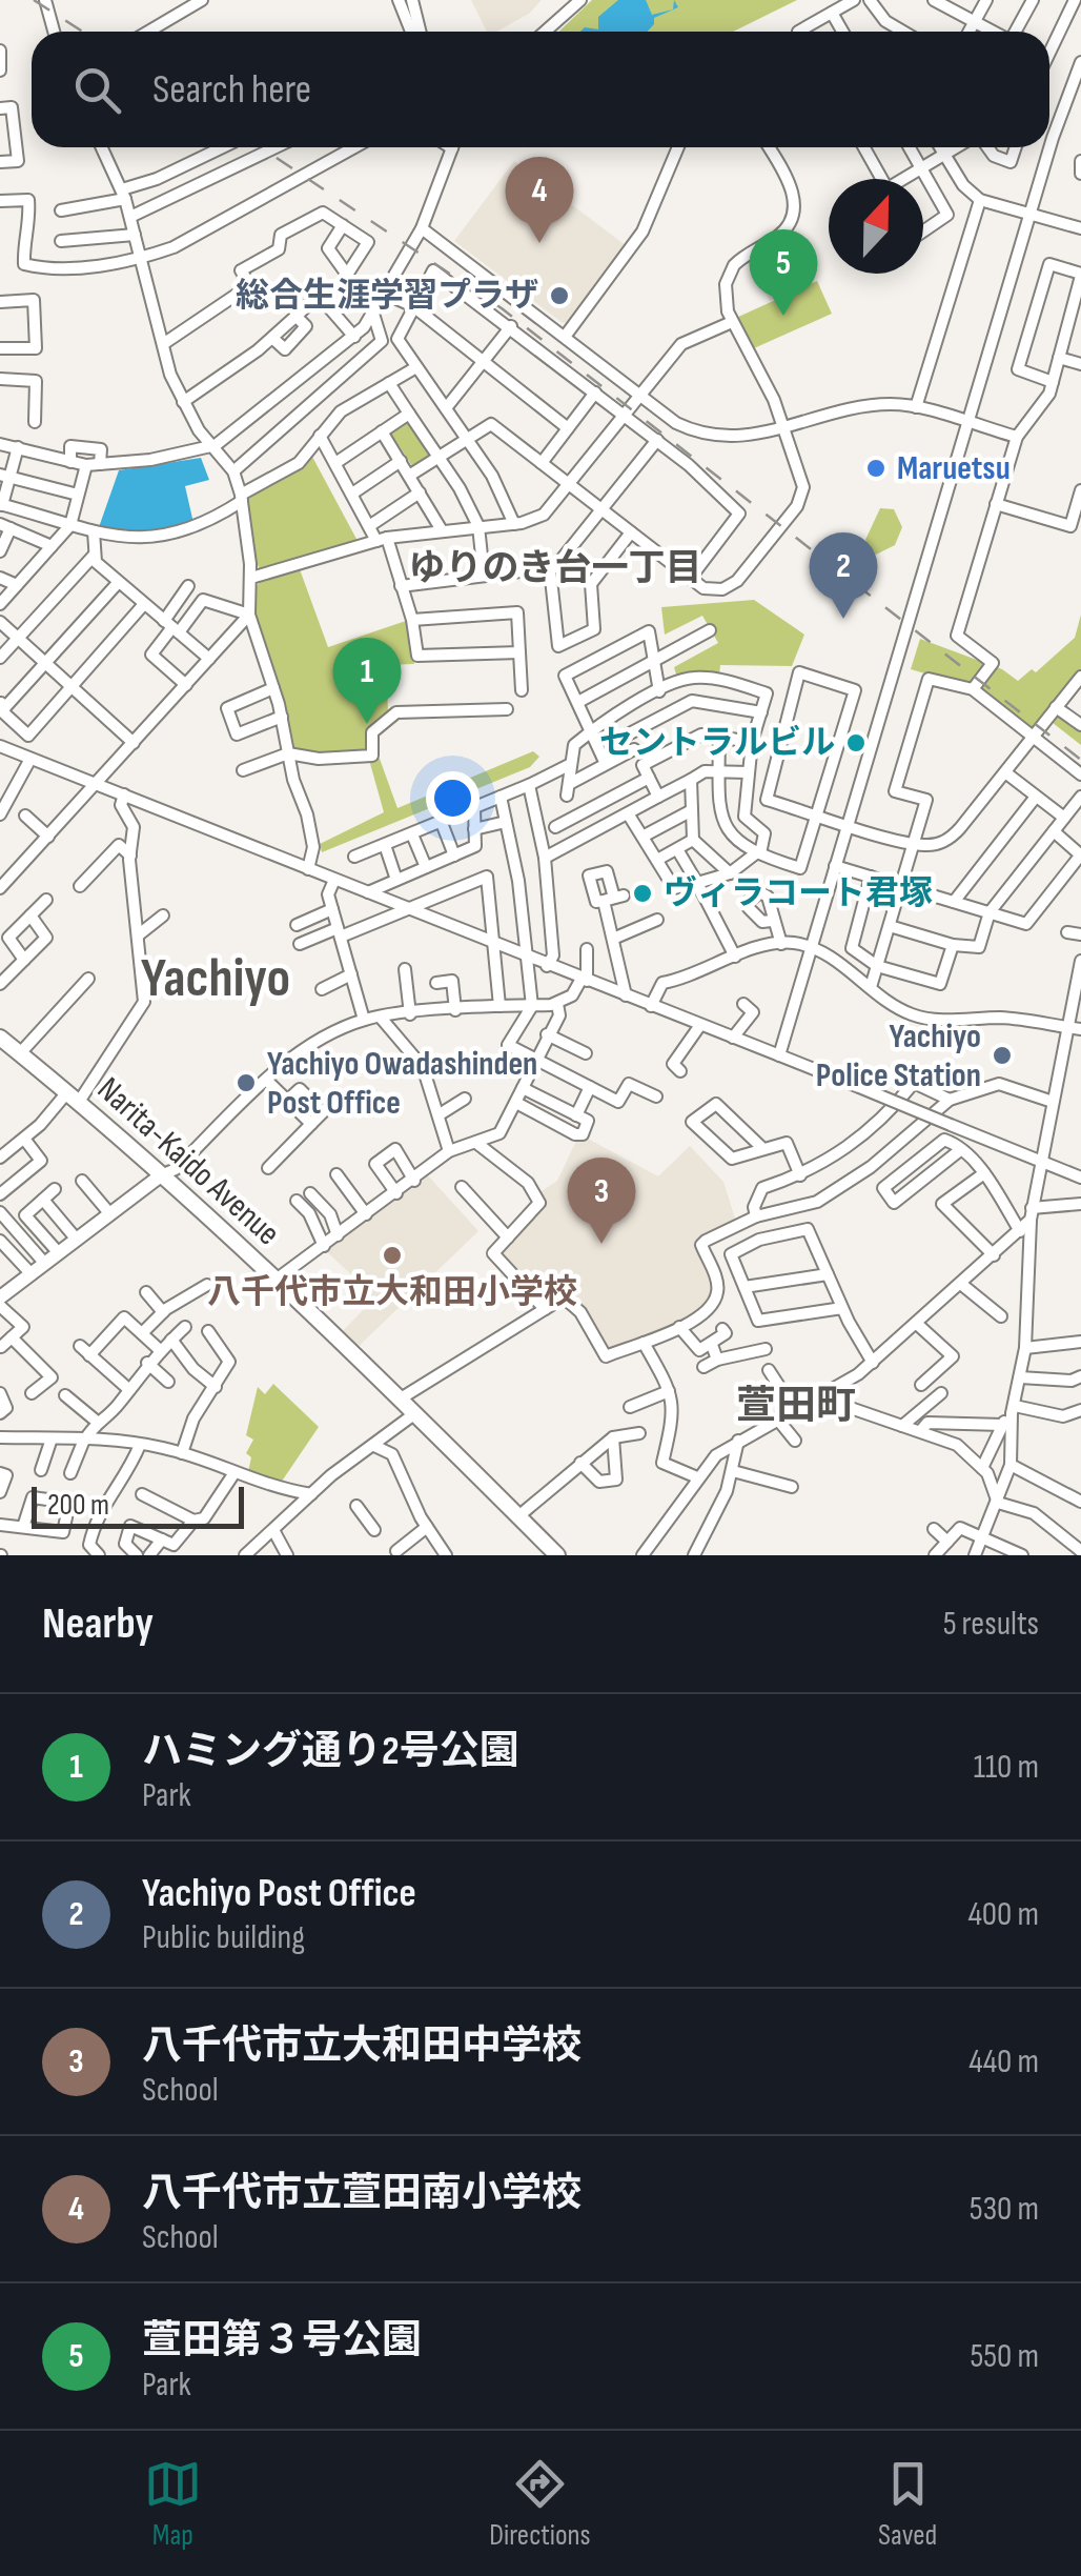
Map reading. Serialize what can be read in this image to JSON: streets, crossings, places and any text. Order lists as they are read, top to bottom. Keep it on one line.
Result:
{"streets":{"highway":["Narita-Kaido Avenue"]},"districts":["ゆりのき台一丁目","Yachiyo","萱田町"],"places":["総合生涯学習プラザ","Maruetsu","セントラルビル","ヴィラコート君塚","Yachiyo Police Station","Yachiyo Owadashinden Post Office","八千代市立大和田小学校"],"scale_bar":"200 m","north":"top","page":{"search":"Search here","pins":["4","5","2","1","3"],"scale":"200 m","heading":["Nearby","5 results"],"list":[{"mark":"1","name":"ハミング通り2号公園","note":"Park","value":"110 m"},{"mark":"2","name":"Yachiyo Post Office","note":"Public building","value":"400 m"},{"mark":"3","name":"八千代市立大和田中学校","note":"School","value":"440 m"},{"mark":"4","name":"八千代市立萱田南小学校","note":"School","value":"530 m"},{"mark":"5","name":"萱田第３号公園","note":"Park","value":"550 m"}],"nav":["Map","Directions","Saved"]}}
